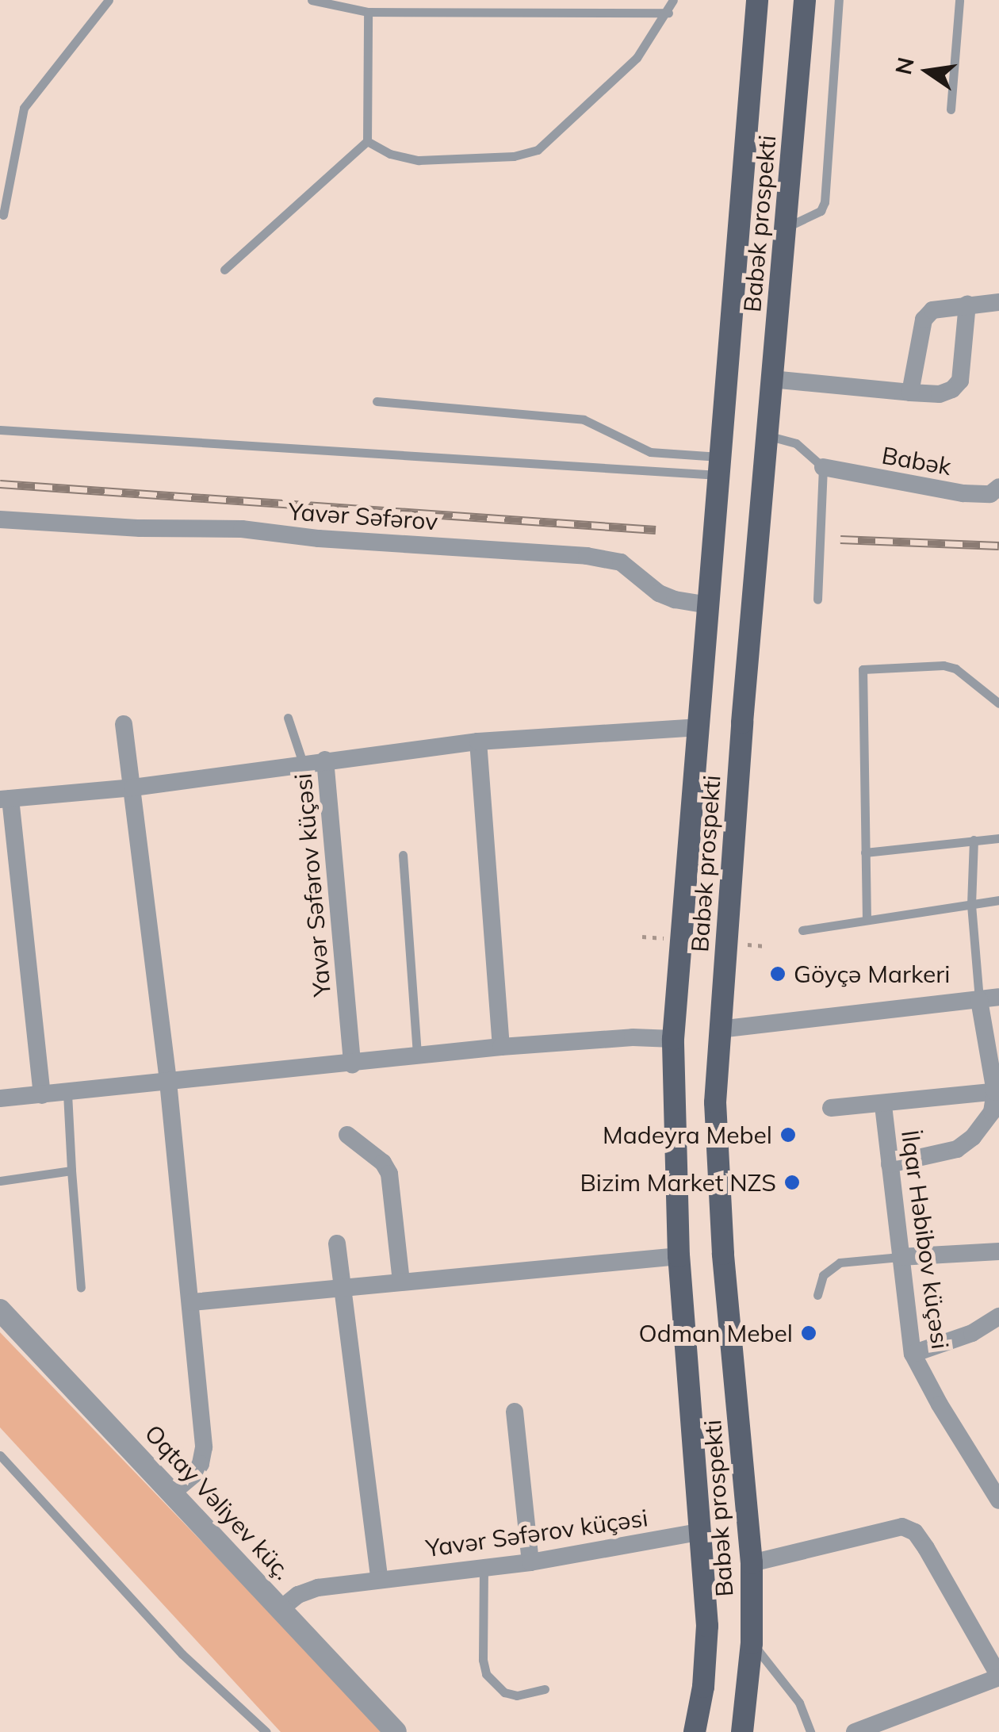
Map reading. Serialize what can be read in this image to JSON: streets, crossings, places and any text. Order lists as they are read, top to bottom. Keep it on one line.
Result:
{"streets":{"main road":["Babək prospekti"],"street":["Babək","Yavər Səfərov","Yavər Səfərov küçəsi","İlqar Həbibov küçəsi","Oqtay Vəliyev küç."]},"crossings":[["Babək prospekti","Yavər Səfərov"],["Babək prospekti","Yavər Səfərov küçəsi"],["Yavər Səfərov küçəsi","Oqtay Vəliyev küç."]],"places":["Göyçə Markeri","Madeyra Mebel","Bizim Market NZS","Odman Mebel"],"north":"left"}
